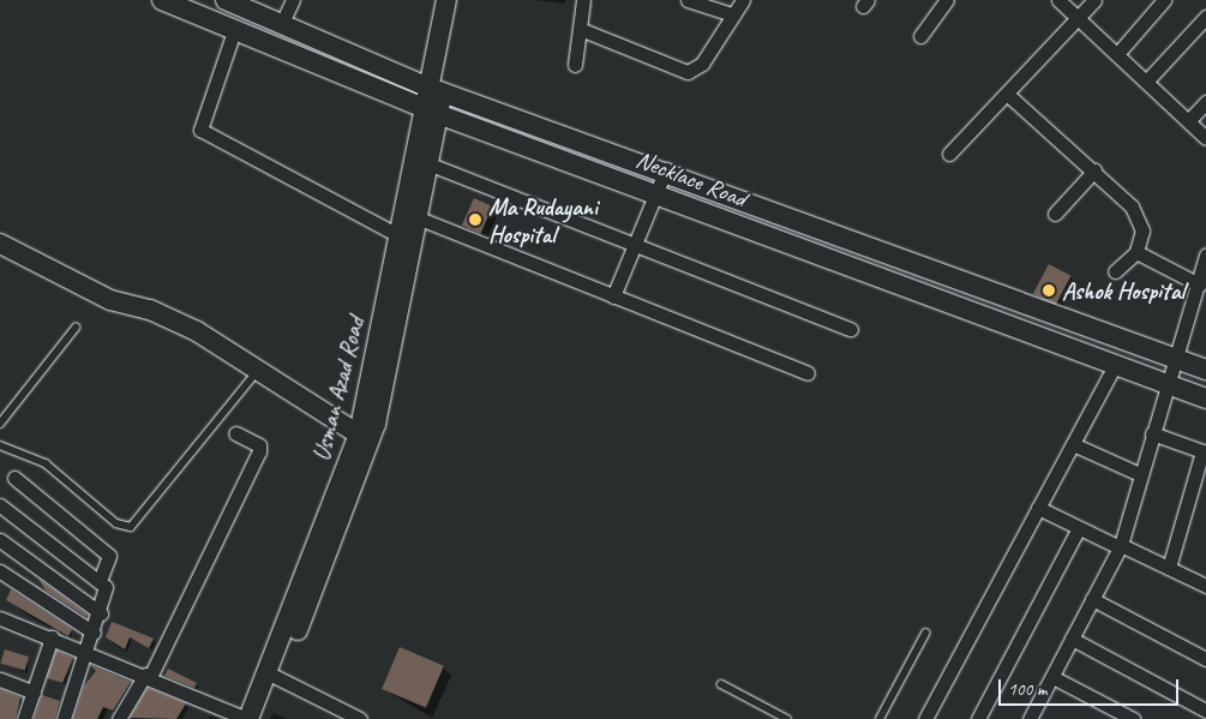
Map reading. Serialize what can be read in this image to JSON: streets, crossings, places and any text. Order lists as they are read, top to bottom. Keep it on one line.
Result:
{"streets":{"main road":["Necklace Road","Usman Azad Road"]},"crossings":[["Necklace Road","Usman Azad Road"]],"places":["Ma Rudayani Hospital","Ashok Hospital"],"scale_bar":"100 m"}
